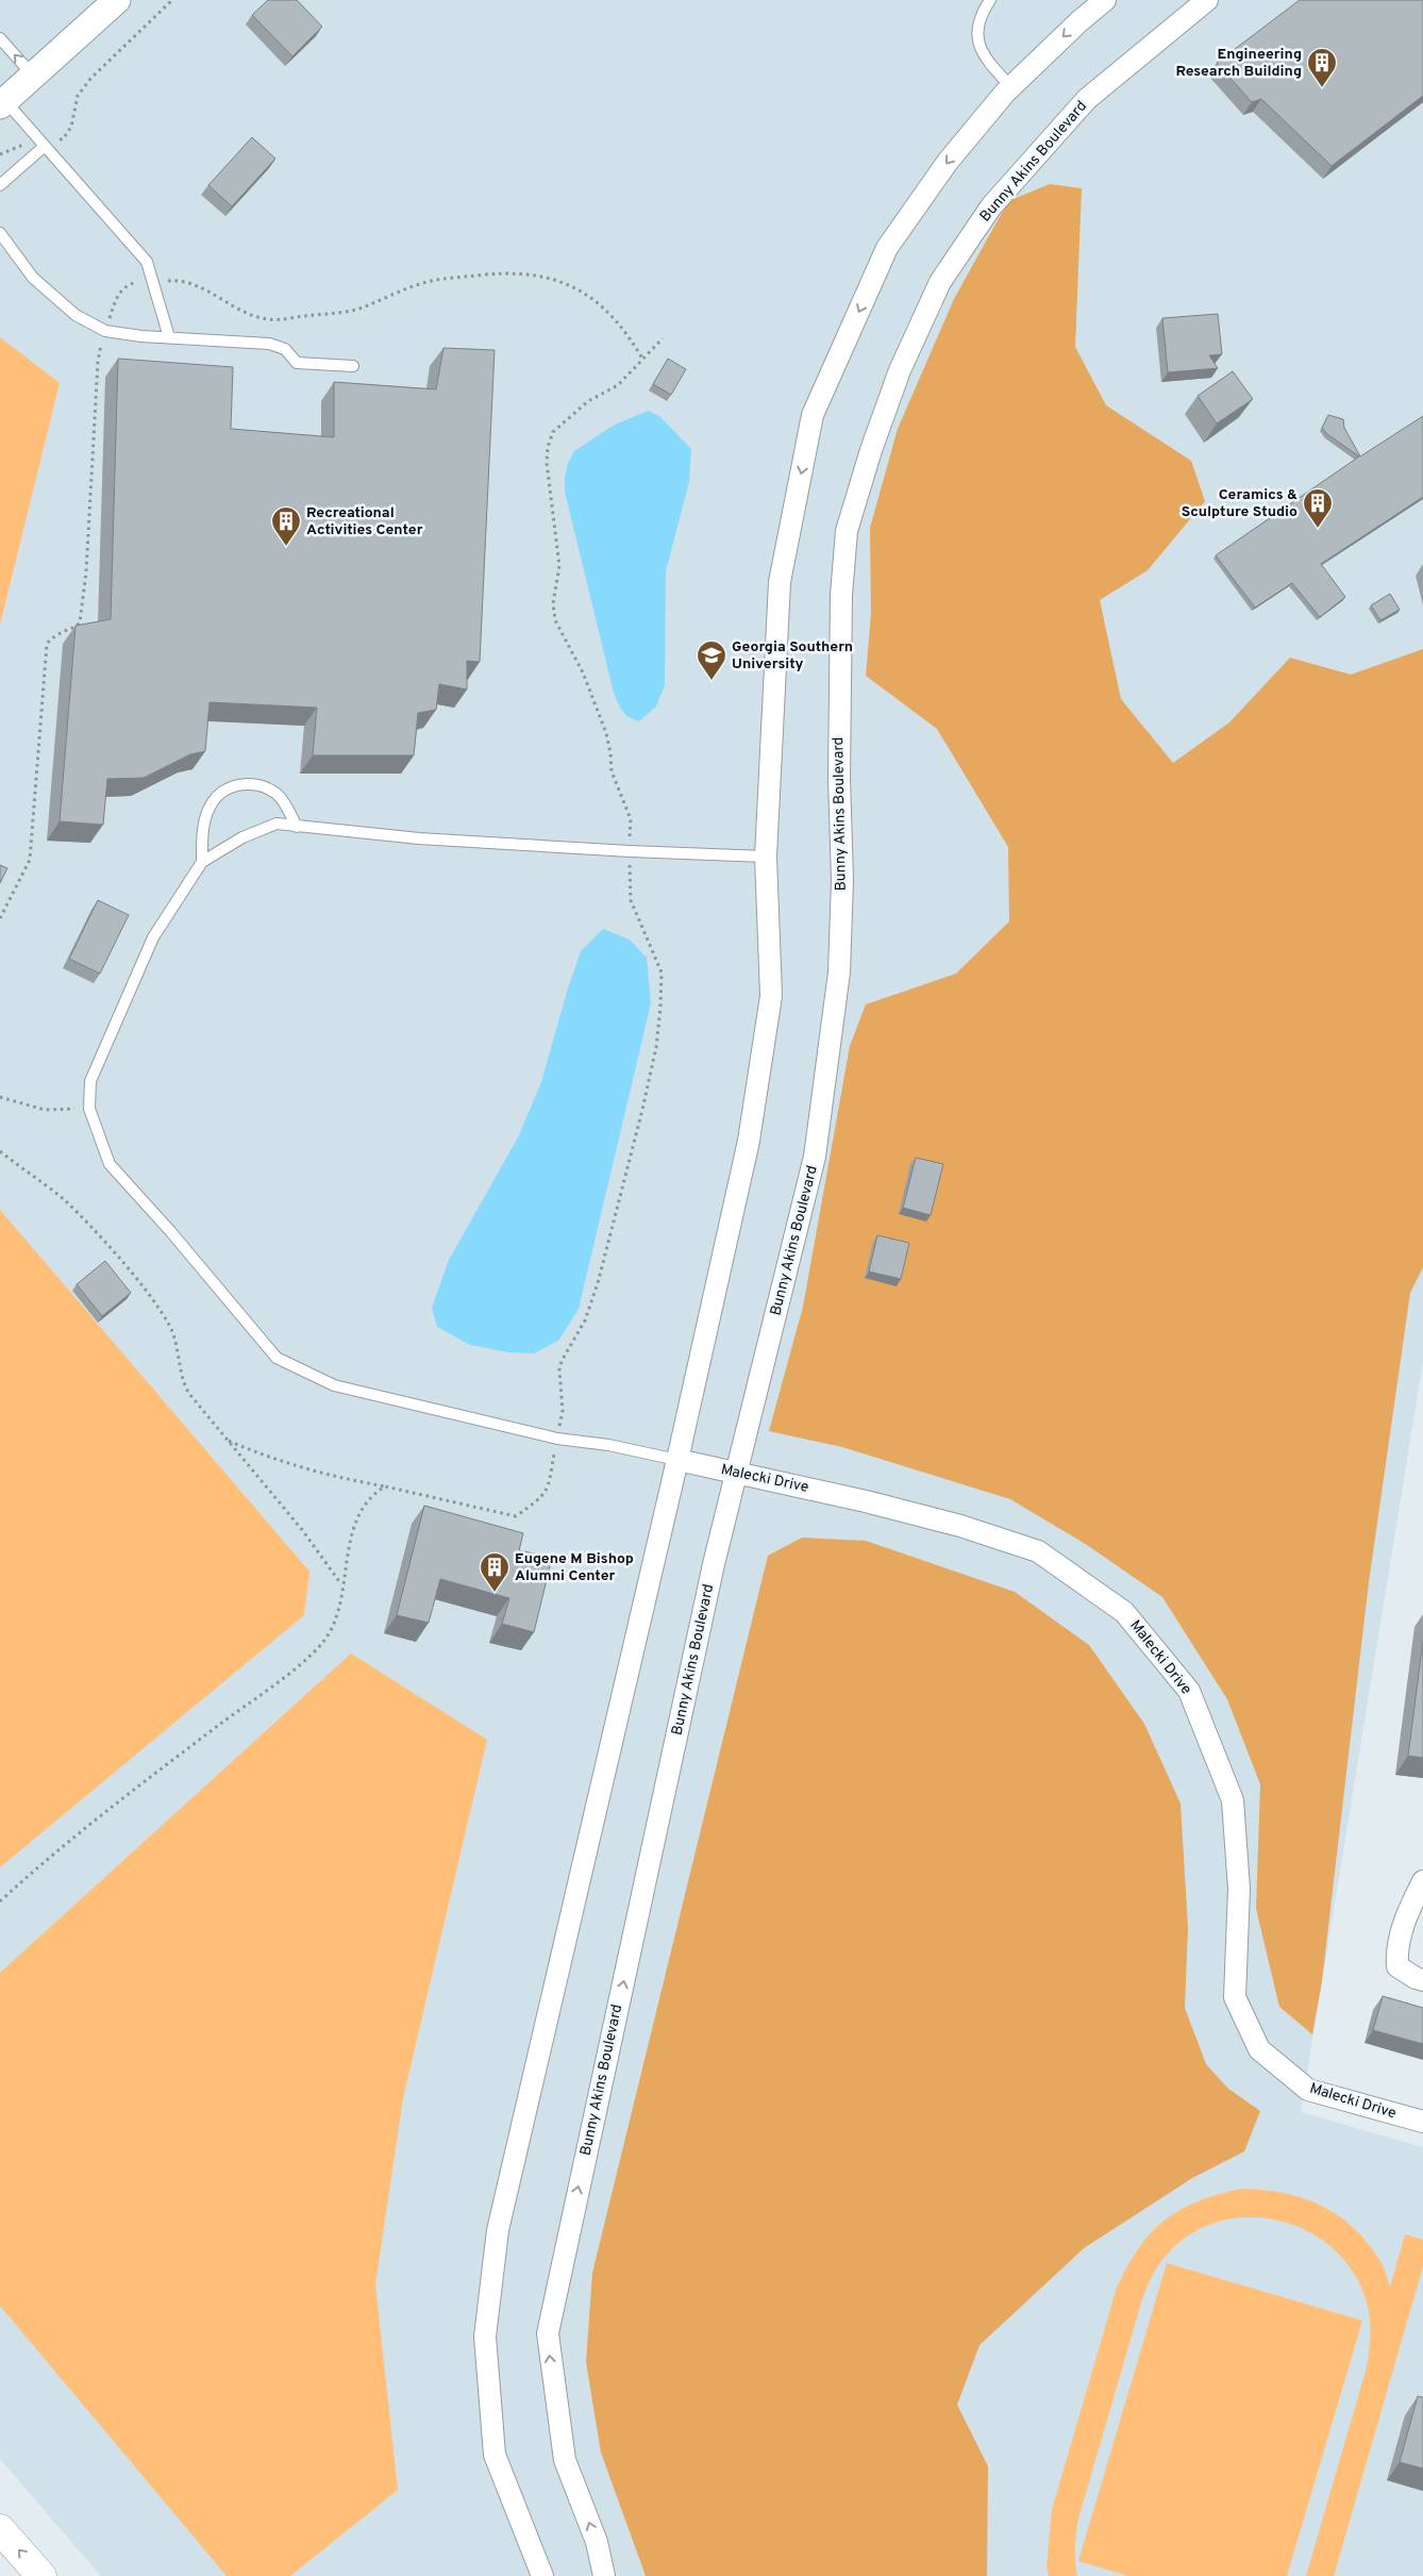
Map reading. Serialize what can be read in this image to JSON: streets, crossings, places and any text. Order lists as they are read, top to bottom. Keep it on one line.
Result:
{"streets":{"street":["Bunny Akins Boulevard","Malecki Drive"]},"crossings":[["Bunny Akins Boulevard","Malecki Drive"]],"places":{"building":["Engineering Research Building","Ceramics & Sculpture Studio","Recreational Activities Center","Eugene M Bishop Alumni Center"],"school or university":["Georgia Southern University"]}}
